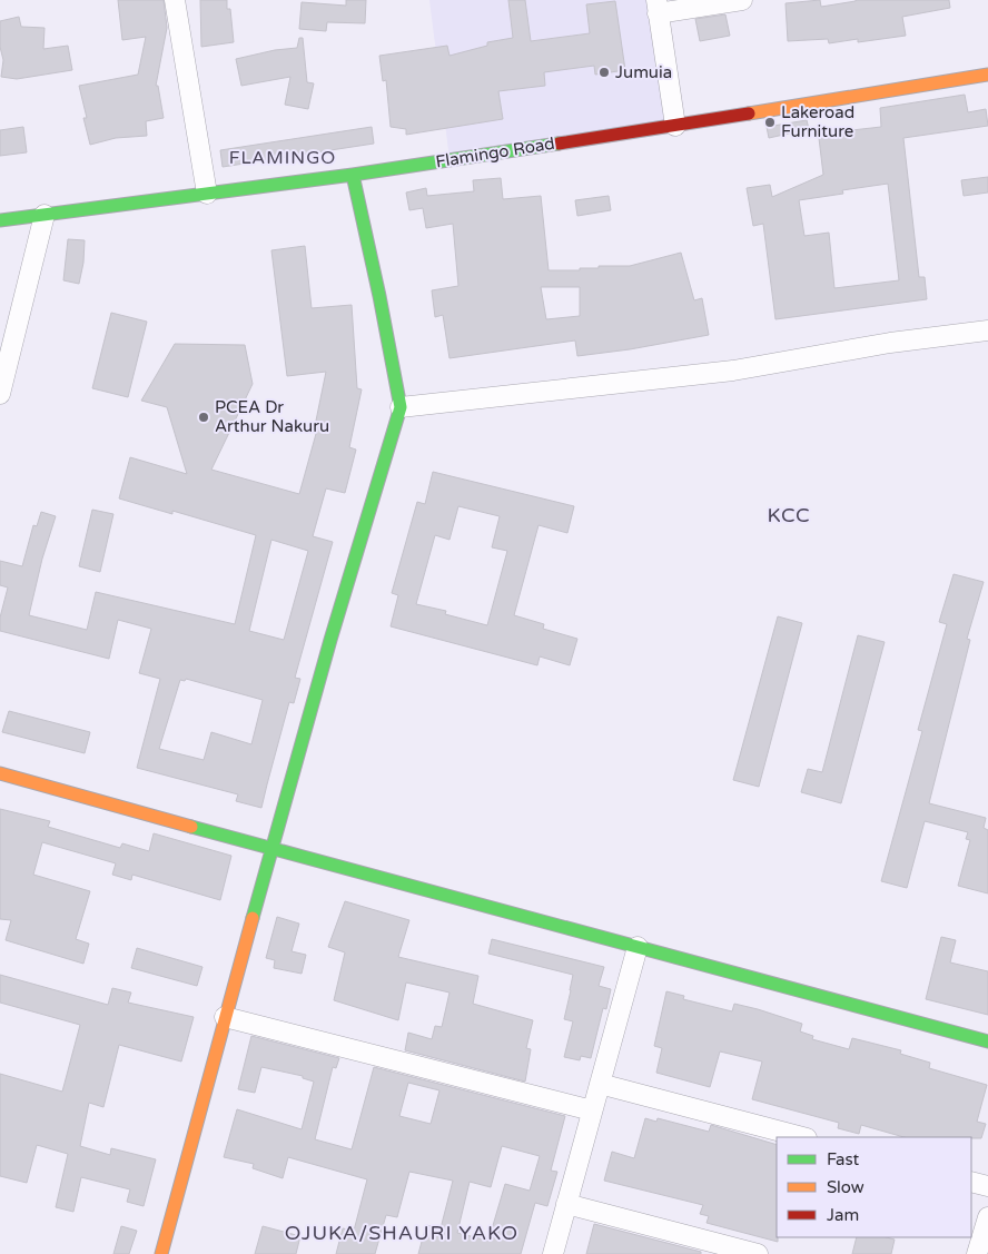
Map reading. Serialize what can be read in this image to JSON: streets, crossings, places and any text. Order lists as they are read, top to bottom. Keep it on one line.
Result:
{"streets":{"street":["Flamingo Road"]},"districts":["FLAMINGO","KCC","OJUKA/SHAURI YAKO"],"places":["Jumuia","Lakeroad Furniture","PCEA Dr Arthur Nakuru"],"legend":["Fast","Slow","Jam"]}
